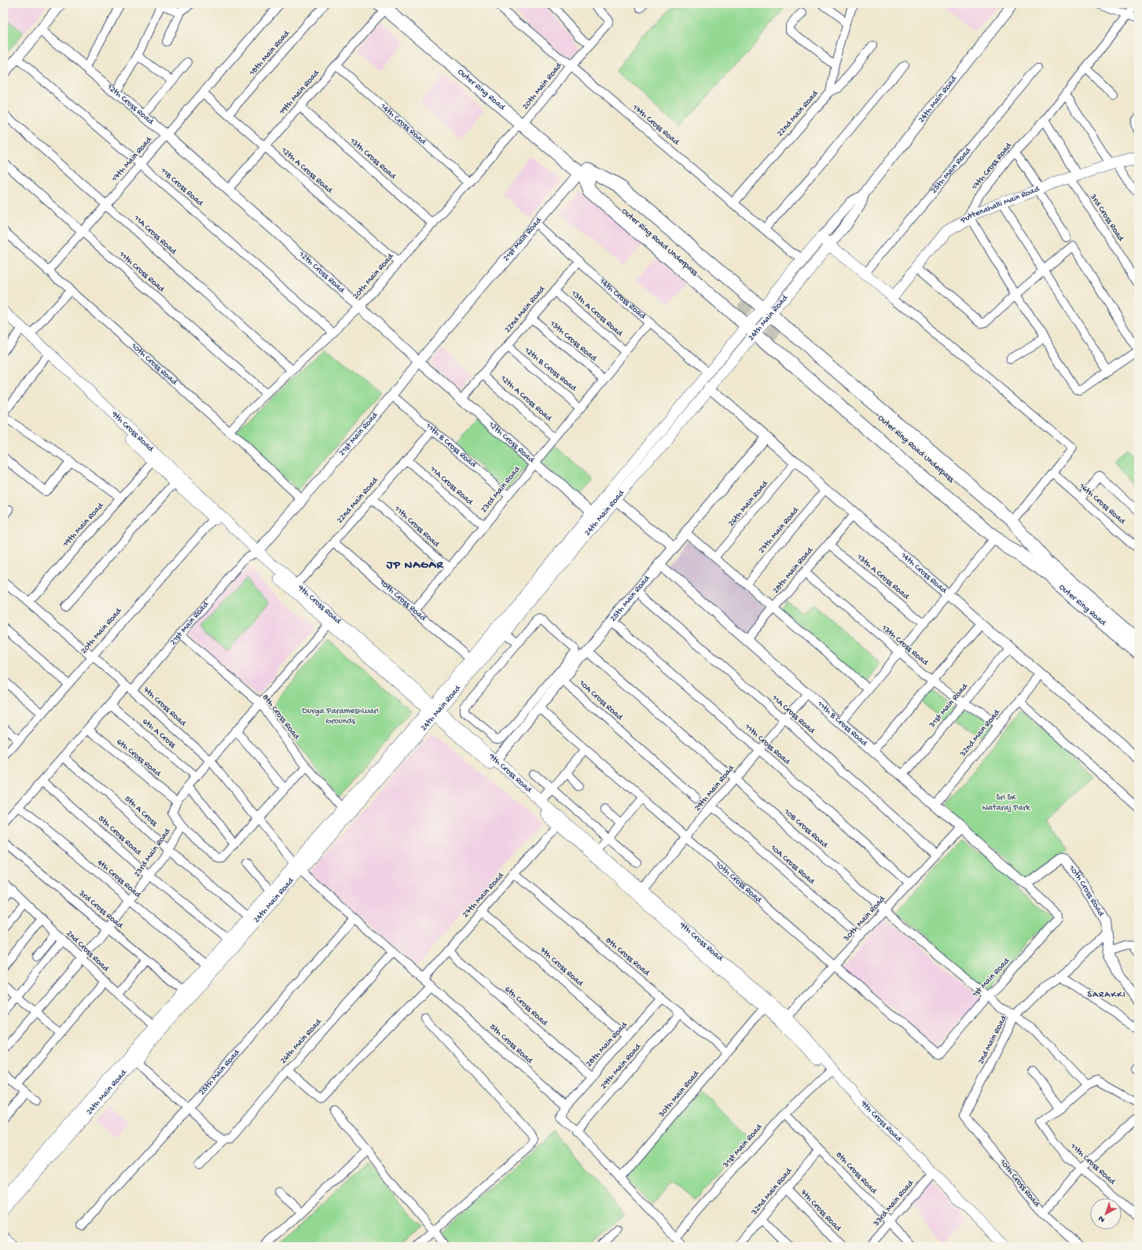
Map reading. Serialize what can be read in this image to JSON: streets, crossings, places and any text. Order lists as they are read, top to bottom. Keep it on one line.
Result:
{"streets":{"highway":["Outer Ring Road","Outer Ring Road Underpass"],"main road":["24th Main Road","Puttenahalli Main Road","9th Cross Road"],"street":["18th Main Road","20th Main Road","19th Main Road","12th Cross Road","22nd Main Road","14th Cross Road","17th Cross Road","13th Cross Road","17th Main Road","12th A Cross Road","25th Main Road","11B Cross Road","3rd Cross Road","11A Cross Road","21st Main Road","11th Cross Road","13th A Cross Road","10th Cross Road","12th B Cross Road","11th B Cross Road","23rd Main Road","26th Main Road","16th Cross Road","27th Main Road","28th Main Road","10A Cross Road","31st Main Road","7th Cross Road","8th Cross Road","6th A Cross","32nd Main Road","6th Cross Road","29th Main Road","5th A Cross","10B Cross Road","5th Cross Road","4th Cross Road","30th Main Road","2nd Cross Road","1st Main Road","2nd Main Road","33rd Main Road"]},"crossings":[["18th Main Road","12th A Cross Road"],["20th Main Road","Outer Ring Road"],["20th Main Road","12th Cross Road"],["20th Main Road","14th Cross Road"],["20th Main Road","17th Cross Road"],["20th Main Road","13th Cross Road"],["20th Main Road","12th A Cross Road"],["20th Main Road","11B Cross Road"],["20th Main Road","11A Cross Road"],["20th Main Road","11th Cross Road"],["20th Main Road","10th Cross Road"],["20th Main Road","9th Cross Road"],["20th Main Road","7th Cross Road"],["Outer Ring Road","19th Main Road"],["Outer Ring Road","21st Main Road"],["Outer Ring Road","Outer Ring Road Underpass"],["19th Main Road","12th Cross Road"],["19th Main Road","14th Cross Road"],["19th Main Road","13th Cross Road"],["19th Main Road","12th A Cross Road"],["19th Main Road","9th Cross Road"],["19th Main Road","7th Cross Road"],["24th Main Road","12th Cross Road"],["24th Main Road","14th Cross Road"],["24th Main Road","17th Cross Road"],["24th Main Road","3rd Cross Road"],["24th Main Road","10th Cross Road"],["24th Main Road","9th Cross Road"],["24th Main Road","7th Cross Road"],["24th Main Road","8th Cross Road"],["24th Main Road","5th A Cross"],["24th Main Road","5th Cross Road"],["24th Main Road","4th Cross Road"],["24th Main Road","2nd Cross Road"],["12th Cross Road","22nd Main Road"],["12th Cross Road","17th Main Road"],["12th Cross Road","21st Main Road"],["12th Cross Road","23rd Main Road"],["22nd Main Road","14th Cross Road"],["22nd Main Road","17th Cross Road"],["22nd Main Road","13th Cross Road"],["22nd Main Road","12th A Cross Road"],["22nd Main Road","11A Cross Road"],["22nd Main Road","11th Cross Road"],["22nd Main Road","13th A Cross Road"],["22nd Main Road","10th Cross Road"],["22nd Main Road","12th B Cross Road"],["22nd Main Road","9th Cross Road"],["22nd Main Road","11th B Cross Road"],["14th Cross Road","25th Main Road"],["14th Cross Road","21st Main Road"],["14th Cross Road","23rd Main Road"],["14th Cross Road","26th Main Road"],["14th Cross Road","27th Main Road"],["14th Cross Road","28th Main Road"],["14th Cross Road","31st Main Road"],["14th Cross Road","32nd Main Road"],["17th Cross Road","Puttenahalli Main Road"],["17th Cross Road","3rd Cross Road"],["13th Cross Road","23rd Main Road"],["13th Cross Road","28th Main Road"],["13th Cross Road","31st Main Road"],["13th Cross Road","32nd Main Road"],["17th Main Road","12th A Cross Road"],["17th Main Road","11B Cross Road"],["17th Main Road","11A Cross Road"],["17th Main Road","11th Cross Road"],["17th Main Road","10th Cross Road"],["12th A Cross Road","23rd Main Road"],["25th Main Road","11A Cross Road"],["25th Main Road","11th Cross Road"],["25th Main Road","10th Cross Road"],["25th Main Road","9th Cross Road"],["25th Main Road","11th B Cross Road"],["25th Main Road","10A Cross Road"],["25th Main Road","10B Cross Road"],["25th Main Road","5th Cross Road"],["Puttenahalli Main Road","3rd Cross Road"],["3rd Cross Road","23rd Main Road"],["11A Cross Road","23rd Main Road"],["11A Cross Road","29th Main Road"],["11A Cross Road","30th Main Road"],["21st Main Road","Outer Ring Road Underpass"],["21st Main Road","10th Cross Road"],["21st Main Road","9th Cross Road"],["21st Main Road","11th B Cross Road"],["21st Main Road","7th Cross Road"],["21st Main Road","8th Cross Road"],["21st Main Road","6th A Cross"],["21st Main Road","6th Cross Road"],["21st Main Road","5th A Cross"],["21st Main Road","5th Cross Road"],["21st Main Road","4th Cross Road"],["11th Cross Road","23rd Main Road"],["11th Cross Road","29th Main Road"],["11th Cross Road","30th Main Road"],["13th A Cross Road","23rd Main Road"],["13th A Cross Road","28th Main Road"],["10th Cross Road","11th B Cross Road"],["10th Cross Road","23rd Main Road"],["10th Cross Road","29th Main Road"],["10th Cross Road","30th Main Road"],["10th Cross Road","1st Main Road"],["10th Cross Road","2nd Main Road"],["12th B Cross Road","23rd Main Road"],["9th Cross Road","27th Main Road"],["9th Cross Road","31st Main Road"],["9th Cross Road","29th Main Road"],["9th Cross Road","30th Main Road"],["9th Cross Road","33rd Main Road"],["11th B Cross Road","23rd Main Road"],["11th B Cross Road","28th Main Road"],["11th B Cross Road","31st Main Road"],["11th B Cross Road","32nd Main Road"],["11th B Cross Road","29th Main Road"],["11th B Cross Road","30th Main Road"],["11th B Cross Road","1st Main Road"],["23rd Main Road","6th Cross Road"],["23rd Main Road","5th A Cross"],["23rd Main Road","5th Cross Road"],["23rd Main Road","4th Cross Road"],["23rd Main Road","2nd Cross Road"],["26th Main Road","5th Cross Road"],["27th Main Road","7th Cross Road"],["27th Main Road","8th Cross Road"],["27th Main Road","6th Cross Road"],["27th Main Road","5th Cross Road"],["28th Main Road","7th Cross Road"],["28th Main Road","8th Cross Road"],["28th Main Road","6th Cross Road"],["28th Main Road","5th Cross Road"],["10A Cross Road","29th Main Road"],["10A Cross Road","30th Main Road"],["31st Main Road","8th Cross Road"],["7th Cross Road","32nd Main Road"],["7th Cross Road","5th Cross Road"],["8th Cross Road","32nd Main Road"],["8th Cross Road","29th Main Road"],["8th Cross Road","30th Main Road"],["8th Cross Road","33rd Main Road"],["29th Main Road","10B Cross Road"],["10B Cross Road","30th Main Road"],["10B Cross Road","1st Main Road"],["10B Cross Road","2nd Main Road"]],"districts":["JP NAGAR","SARAKKI"],"parks":["Durga Parameshwari Grounds","Sri SK Nataraj Park"],"north":"bottom left"}
